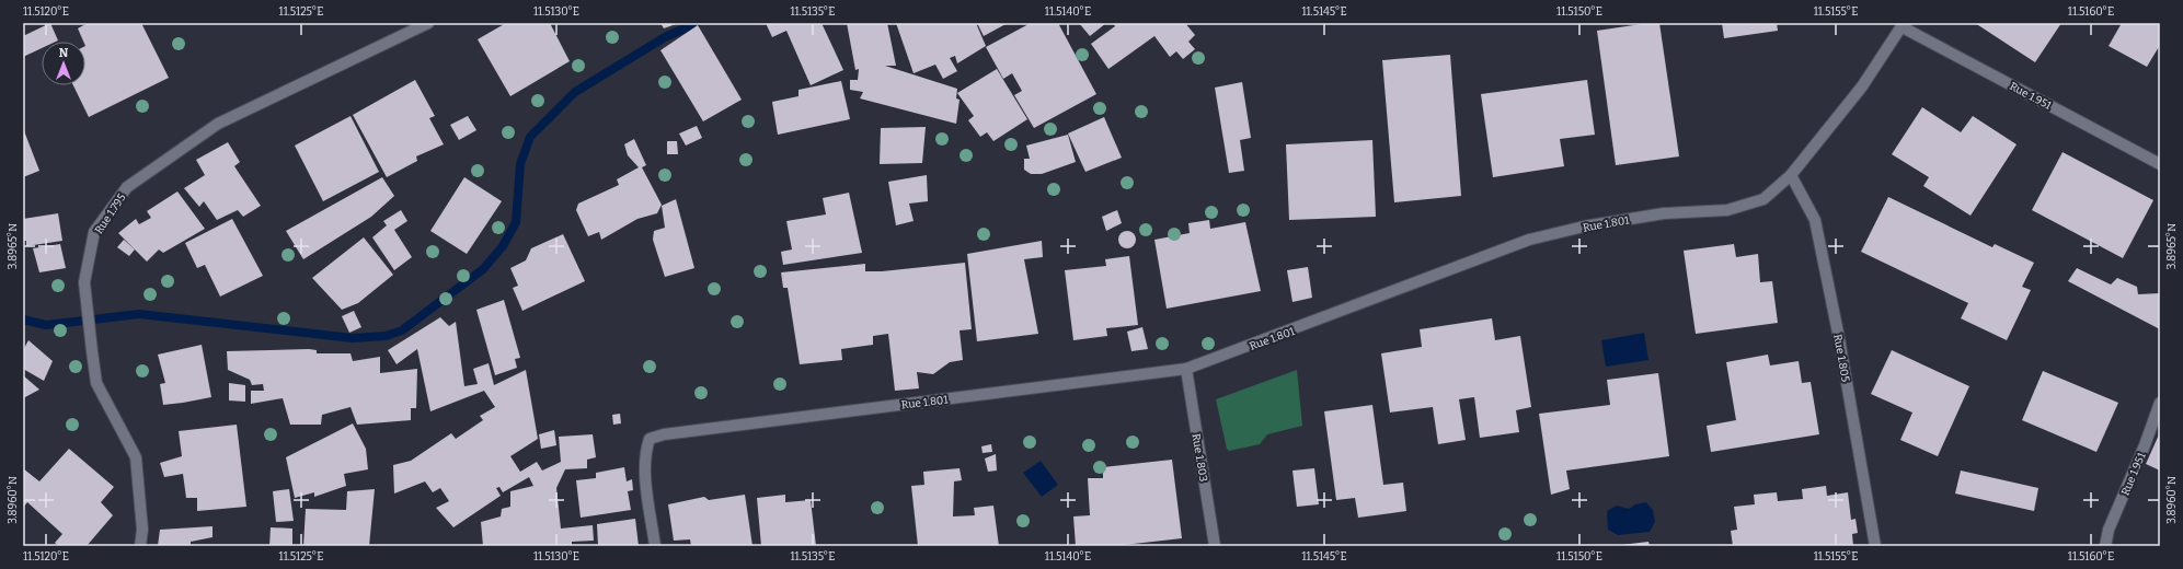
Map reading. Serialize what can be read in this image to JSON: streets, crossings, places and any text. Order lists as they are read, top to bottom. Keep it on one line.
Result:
{"streets":{"street":["Rue 1.951","Rue 1.795","Rue 1.801","Rue 1.805","Rue 1.803"]},"crossings":[["Rue 1.951","Rue 1.801"],["Rue 1.801","Rue 1.805"],["Rue 1.801","Rue 1.803"]],"north":"top","coordinates":["11.5120°E","11.5125°E","11.5130°E","11.5135°E","11.5140°E","11.5145°E","11.5150°E","11.5155°E","11.5160°E","3.8965°N","3.8960°N"]}
